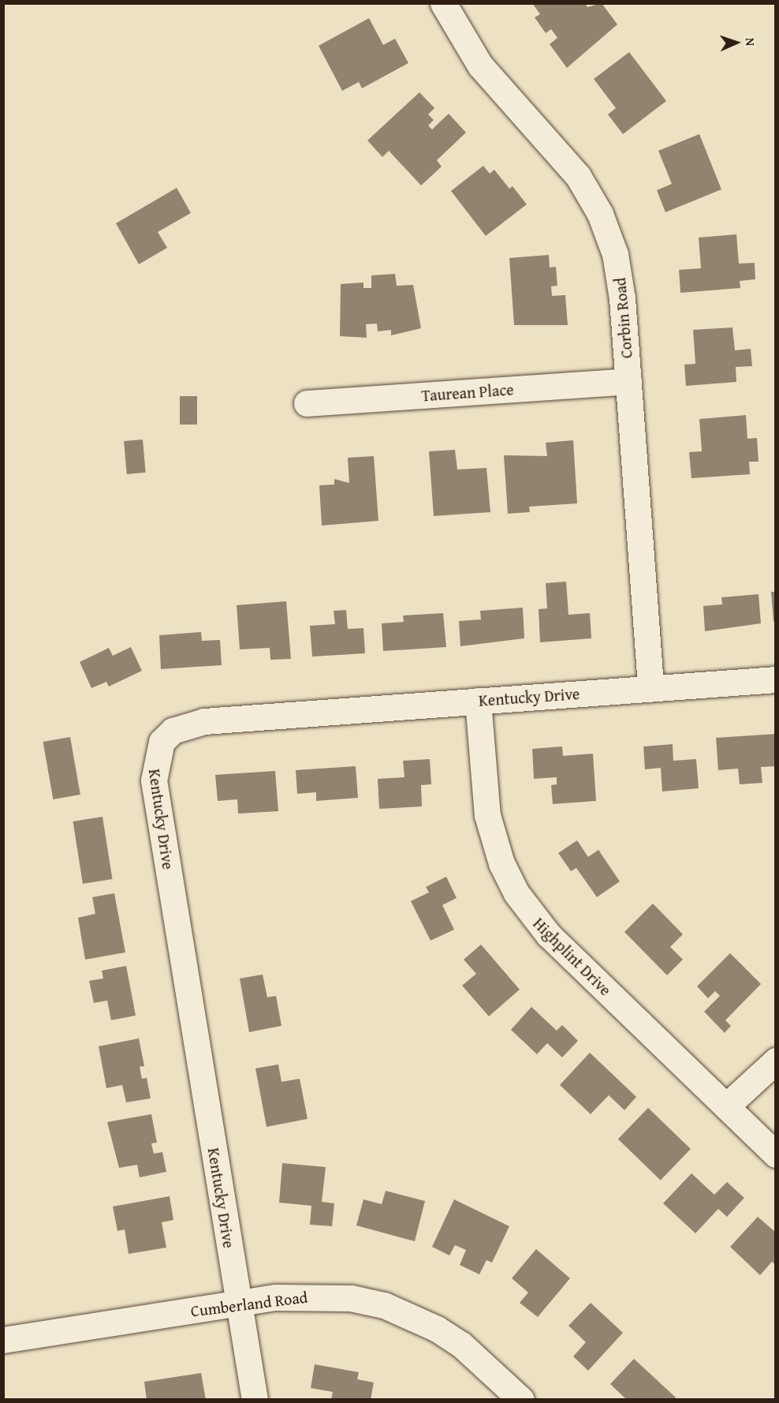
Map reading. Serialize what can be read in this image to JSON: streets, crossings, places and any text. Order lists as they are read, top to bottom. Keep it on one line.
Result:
{"streets":{"street":["Corbin Road","Taurean Place","Kentucky Drive","Highplint Drive","Cumberland Road"]},"crossings":[["Corbin Road","Taurean Place"],["Corbin Road","Kentucky Drive"],["Kentucky Drive","Highplint Drive"],["Kentucky Drive","Cumberland Road"]],"north":"right"}
